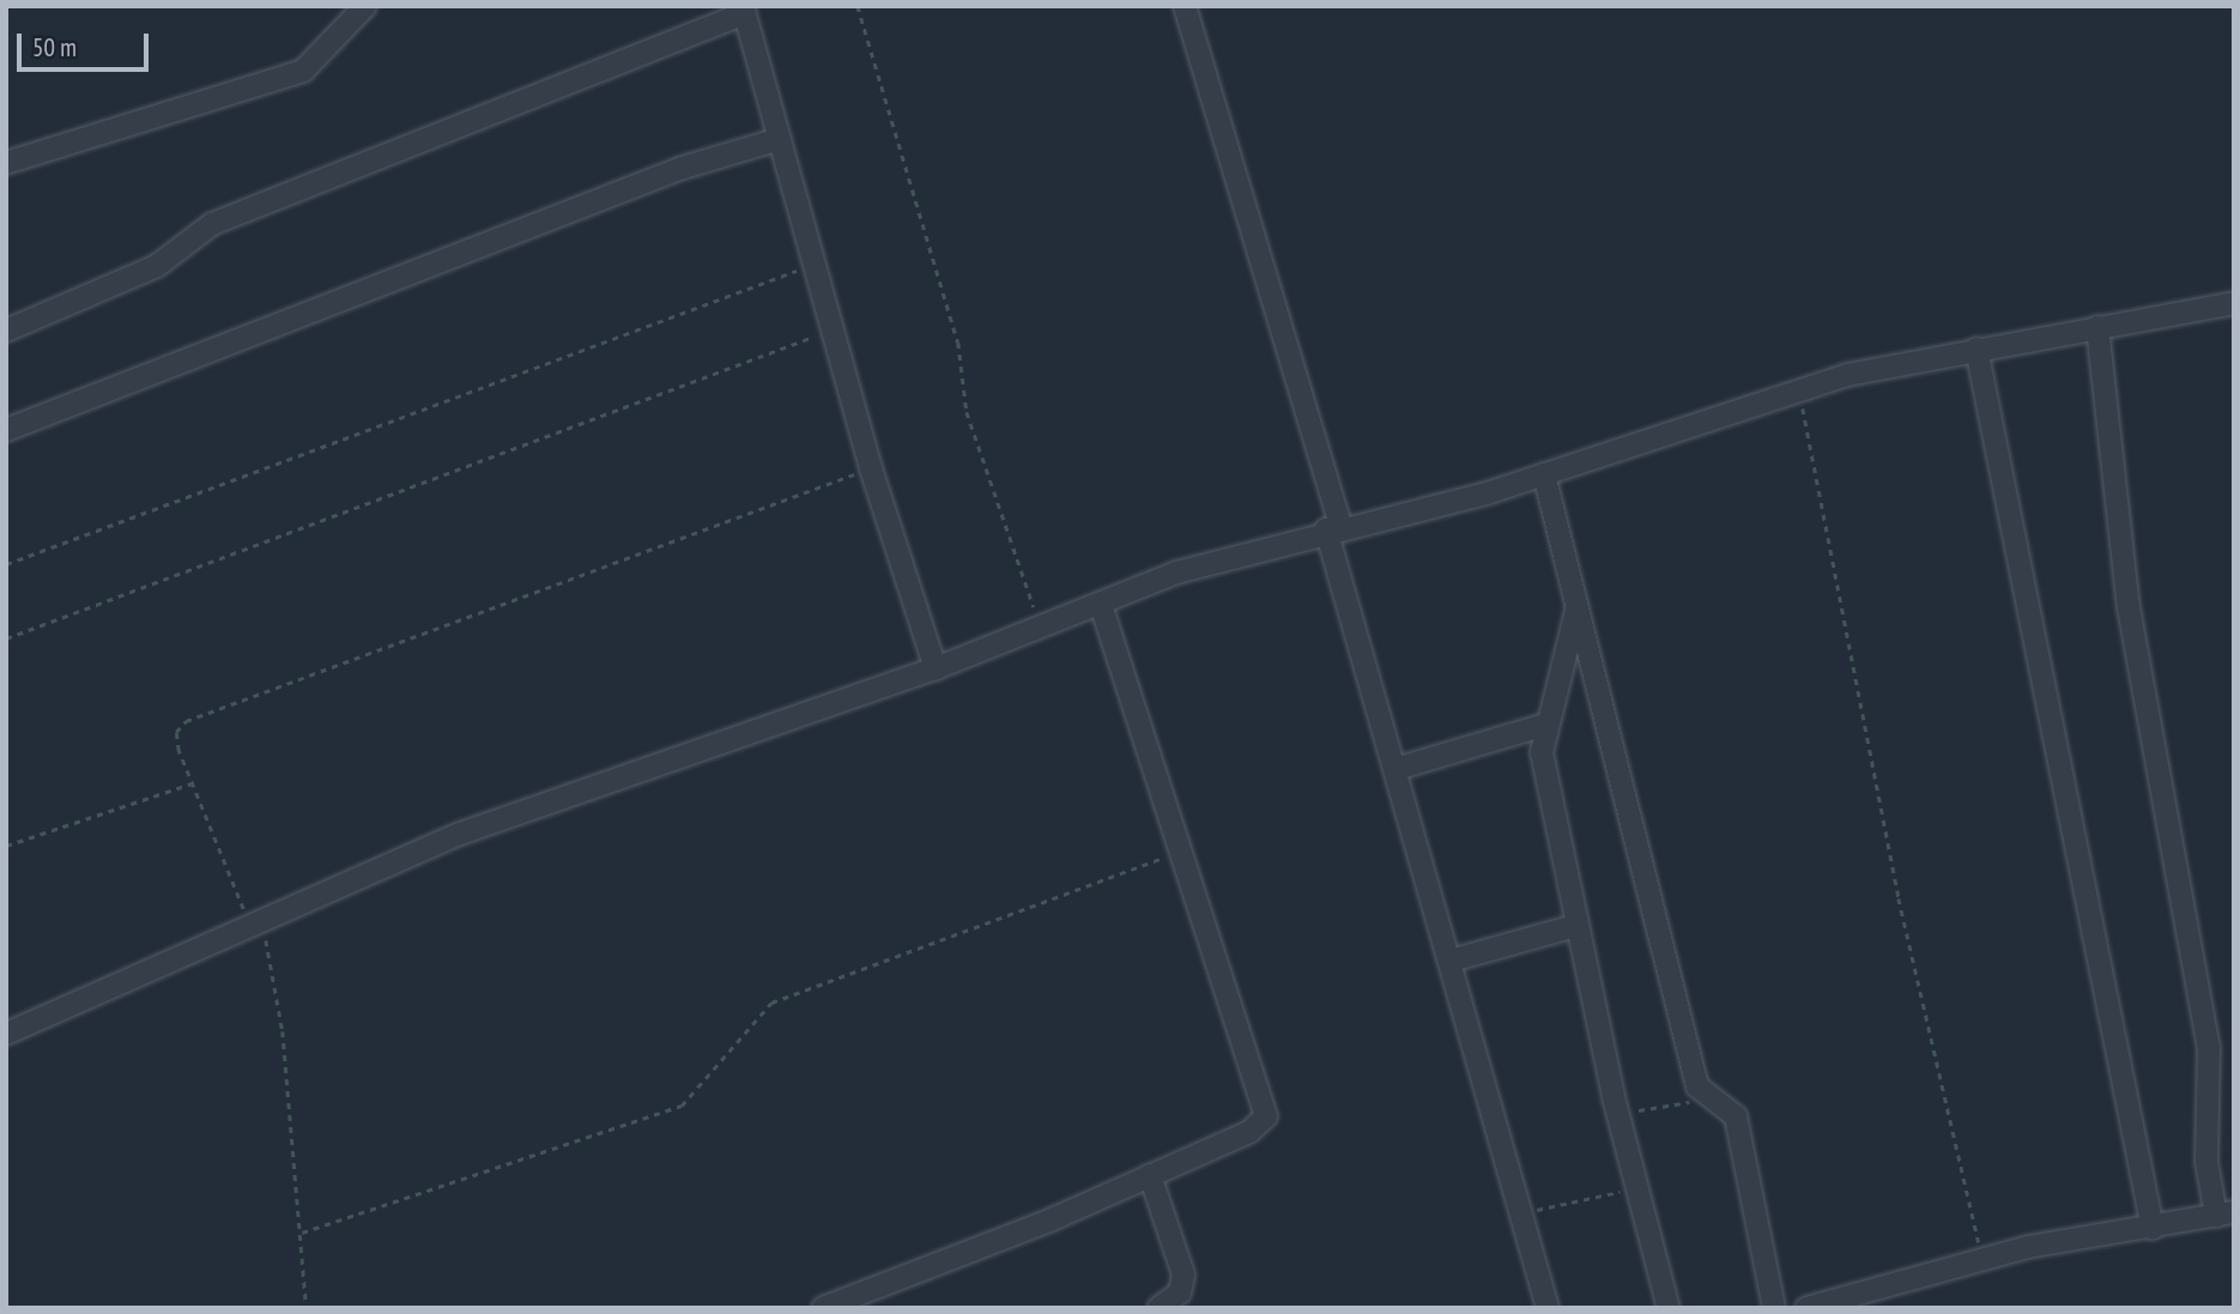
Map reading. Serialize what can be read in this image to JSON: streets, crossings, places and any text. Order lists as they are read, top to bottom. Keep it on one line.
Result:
{"scale_bar":"50 m"}
